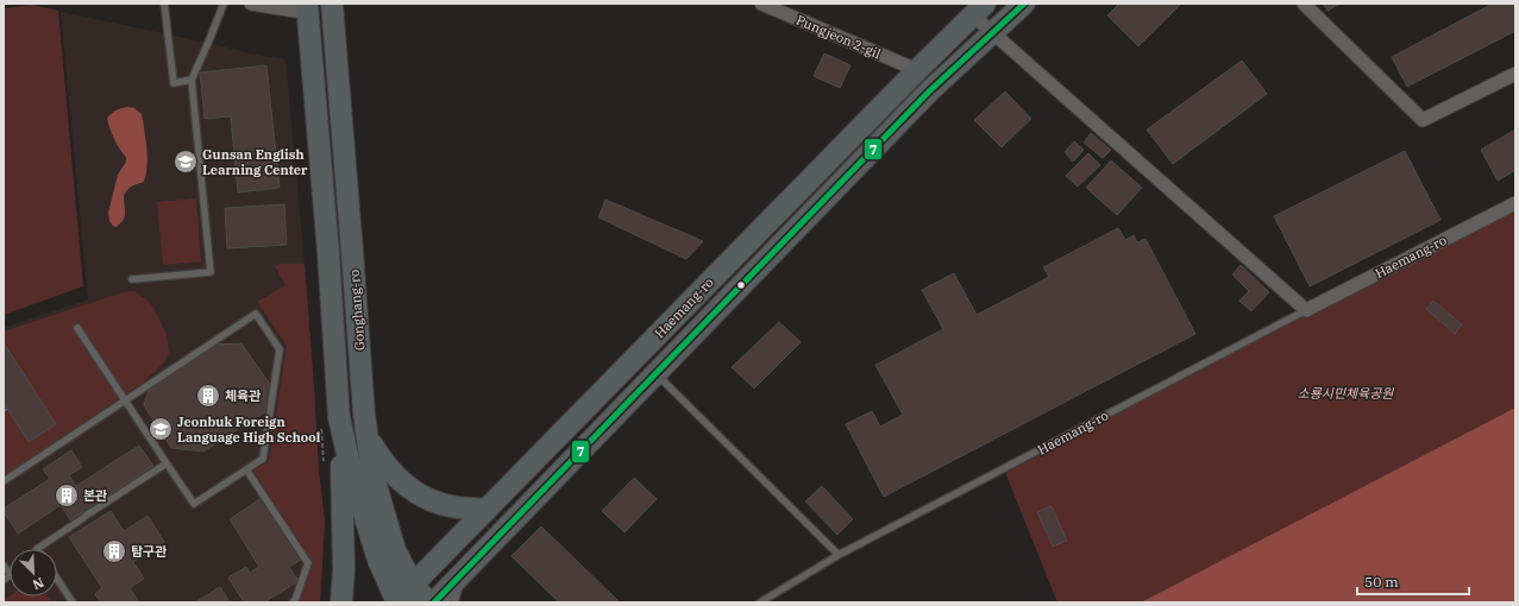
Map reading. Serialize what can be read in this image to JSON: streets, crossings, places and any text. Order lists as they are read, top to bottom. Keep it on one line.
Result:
{"streets":{"main road":["Haemang-ro","Gonghang-ro"],"street":["Pungjeon 2-gil"]},"crossings":[["Pungjeon 2-gil","Haemang-ro"],["Haemang-ro","Gonghang-ro"]],"parks":["소룡시민체육공원"],"places":{"school or university":["Gunsan English Learning Center","Jeonbuk Foreign Language High School"],"building":["체육관","본관","탐구관"]},"lines":["transit line 7"],"scale_bar":"50 m","north":"bottom right"}
